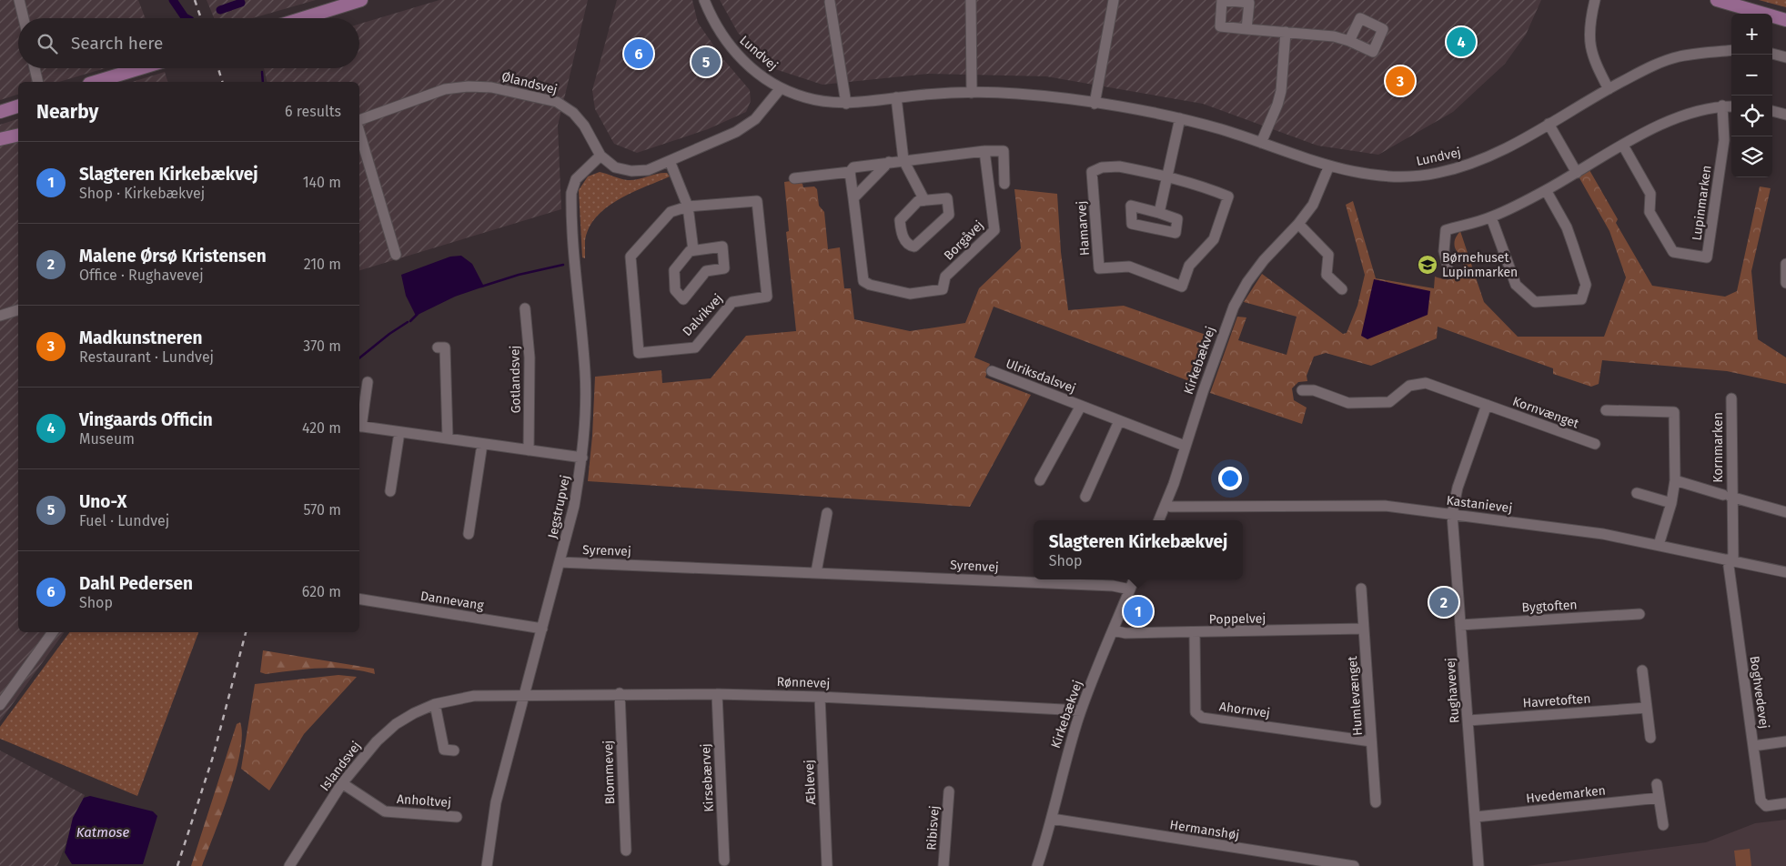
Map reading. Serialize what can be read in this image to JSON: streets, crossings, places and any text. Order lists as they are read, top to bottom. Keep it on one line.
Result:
{"streets":{"street":["Lundvej","Ølandsvej","Lupinmarken","Hamarvej","Borgåvej","Dalvikvej","Kirkebækvej","Ulriksdalsvej","Gotlandsvej","Kornvænget","Kornmarken","Kastanievej","Jegstrupvej","Syrenvej","Dannevang","Bygtoften","Poppelvej","Rønnevej","Rughavevej","Boghvedevej","Humlevænget","Havretoften","Ahornvej","Islandsvej","Blommevej","Kirsebærvej","Æblevej","Hvedemarken","Anholtvej","Ribisvej","Hermanshøj"]},"crossings":[["Lundvej","Ølandsvej"],["Lundvej","Kirkebækvej"],["Ølandsvej","Jegstrupvej"],["Kirkebækvej","Ulriksdalsvej"],["Kirkebækvej","Kastanievej"],["Kirkebækvej","Syrenvej"],["Kirkebækvej","Poppelvej"],["Kirkebækvej","Rønnevej"],["Kirkebækvej","Hermanshøj"],["Kornmarken","Kastanievej"],["Kornmarken","Boghvedevej"],["Kastanievej","Rughavevej"],["Kastanievej","Boghvedevej"],["Jegstrupvej","Syrenvej"],["Jegstrupvej","Dannevang"],["Jegstrupvej","Rønnevej"],["Jegstrupvej","Islandsvej"],["Bygtoften","Rughavevej"],["Poppelvej","Humlevænget"],["Poppelvej","Ahornvej"],["Rønnevej","Islandsvej"],["Rønnevej","Blommevej"],["Rønnevej","Kirsebærvej"],["Rønnevej","Æblevej"],["Rughavevej","Havretoften"],["Rughavevej","Hvedemarken"],["Humlevænget","Ahornvej"],["Islandsvej","Anholtvej"]],"water":["Katmose"],"places":{"school or university":["Børnehuset Lupinmarken"]},"page":{"map_buttons":["+","−"],"search":"Search here","pins":["4","6","5","3","2","1"],"heading":["Nearby","6 results"],"list":[{"mark":"1","name":"Slagteren Kirkebækvej","note":"Shop · Kirkebækvej","value":"140 m"},{"mark":"2","name":"Malene Ørsø Kristensen","note":"Office · Rughavevej","value":"210 m"},{"mark":"3","name":"Madkunstneren","note":"Restaurant · Lundvej","value":"370 m"},{"mark":"4","name":"Vingaards Officin","note":"Museum","value":"420 m"},{"mark":"5","name":"Uno-X","note":"Fuel · Lundvej","value":"570 m"},{"mark":"6","name":"Dahl Pedersen","note":"Shop","value":"620 m"}],"popup":["Slagteren Kirkebækvej","Shop"]}}
